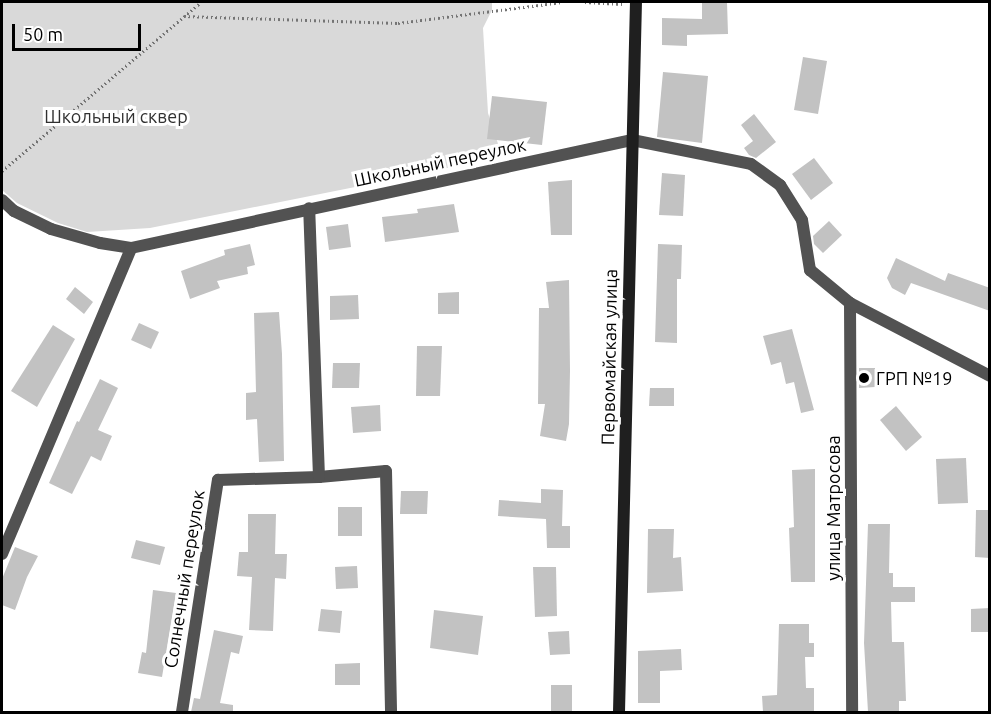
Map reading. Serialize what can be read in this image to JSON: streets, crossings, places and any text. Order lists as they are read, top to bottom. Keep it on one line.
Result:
{"streets":{"main road":["Первомайская улица"],"street":["Школьный переулок","улица Матросова","Солнечный переулок"]},"crossings":[["Школьный переулок","Первомайская улица"],["Школьный переулок","улица Матросова"]],"parks":["Школьный сквер"],"places":["ГРП №19"],"scale_bar":"50 m"}
